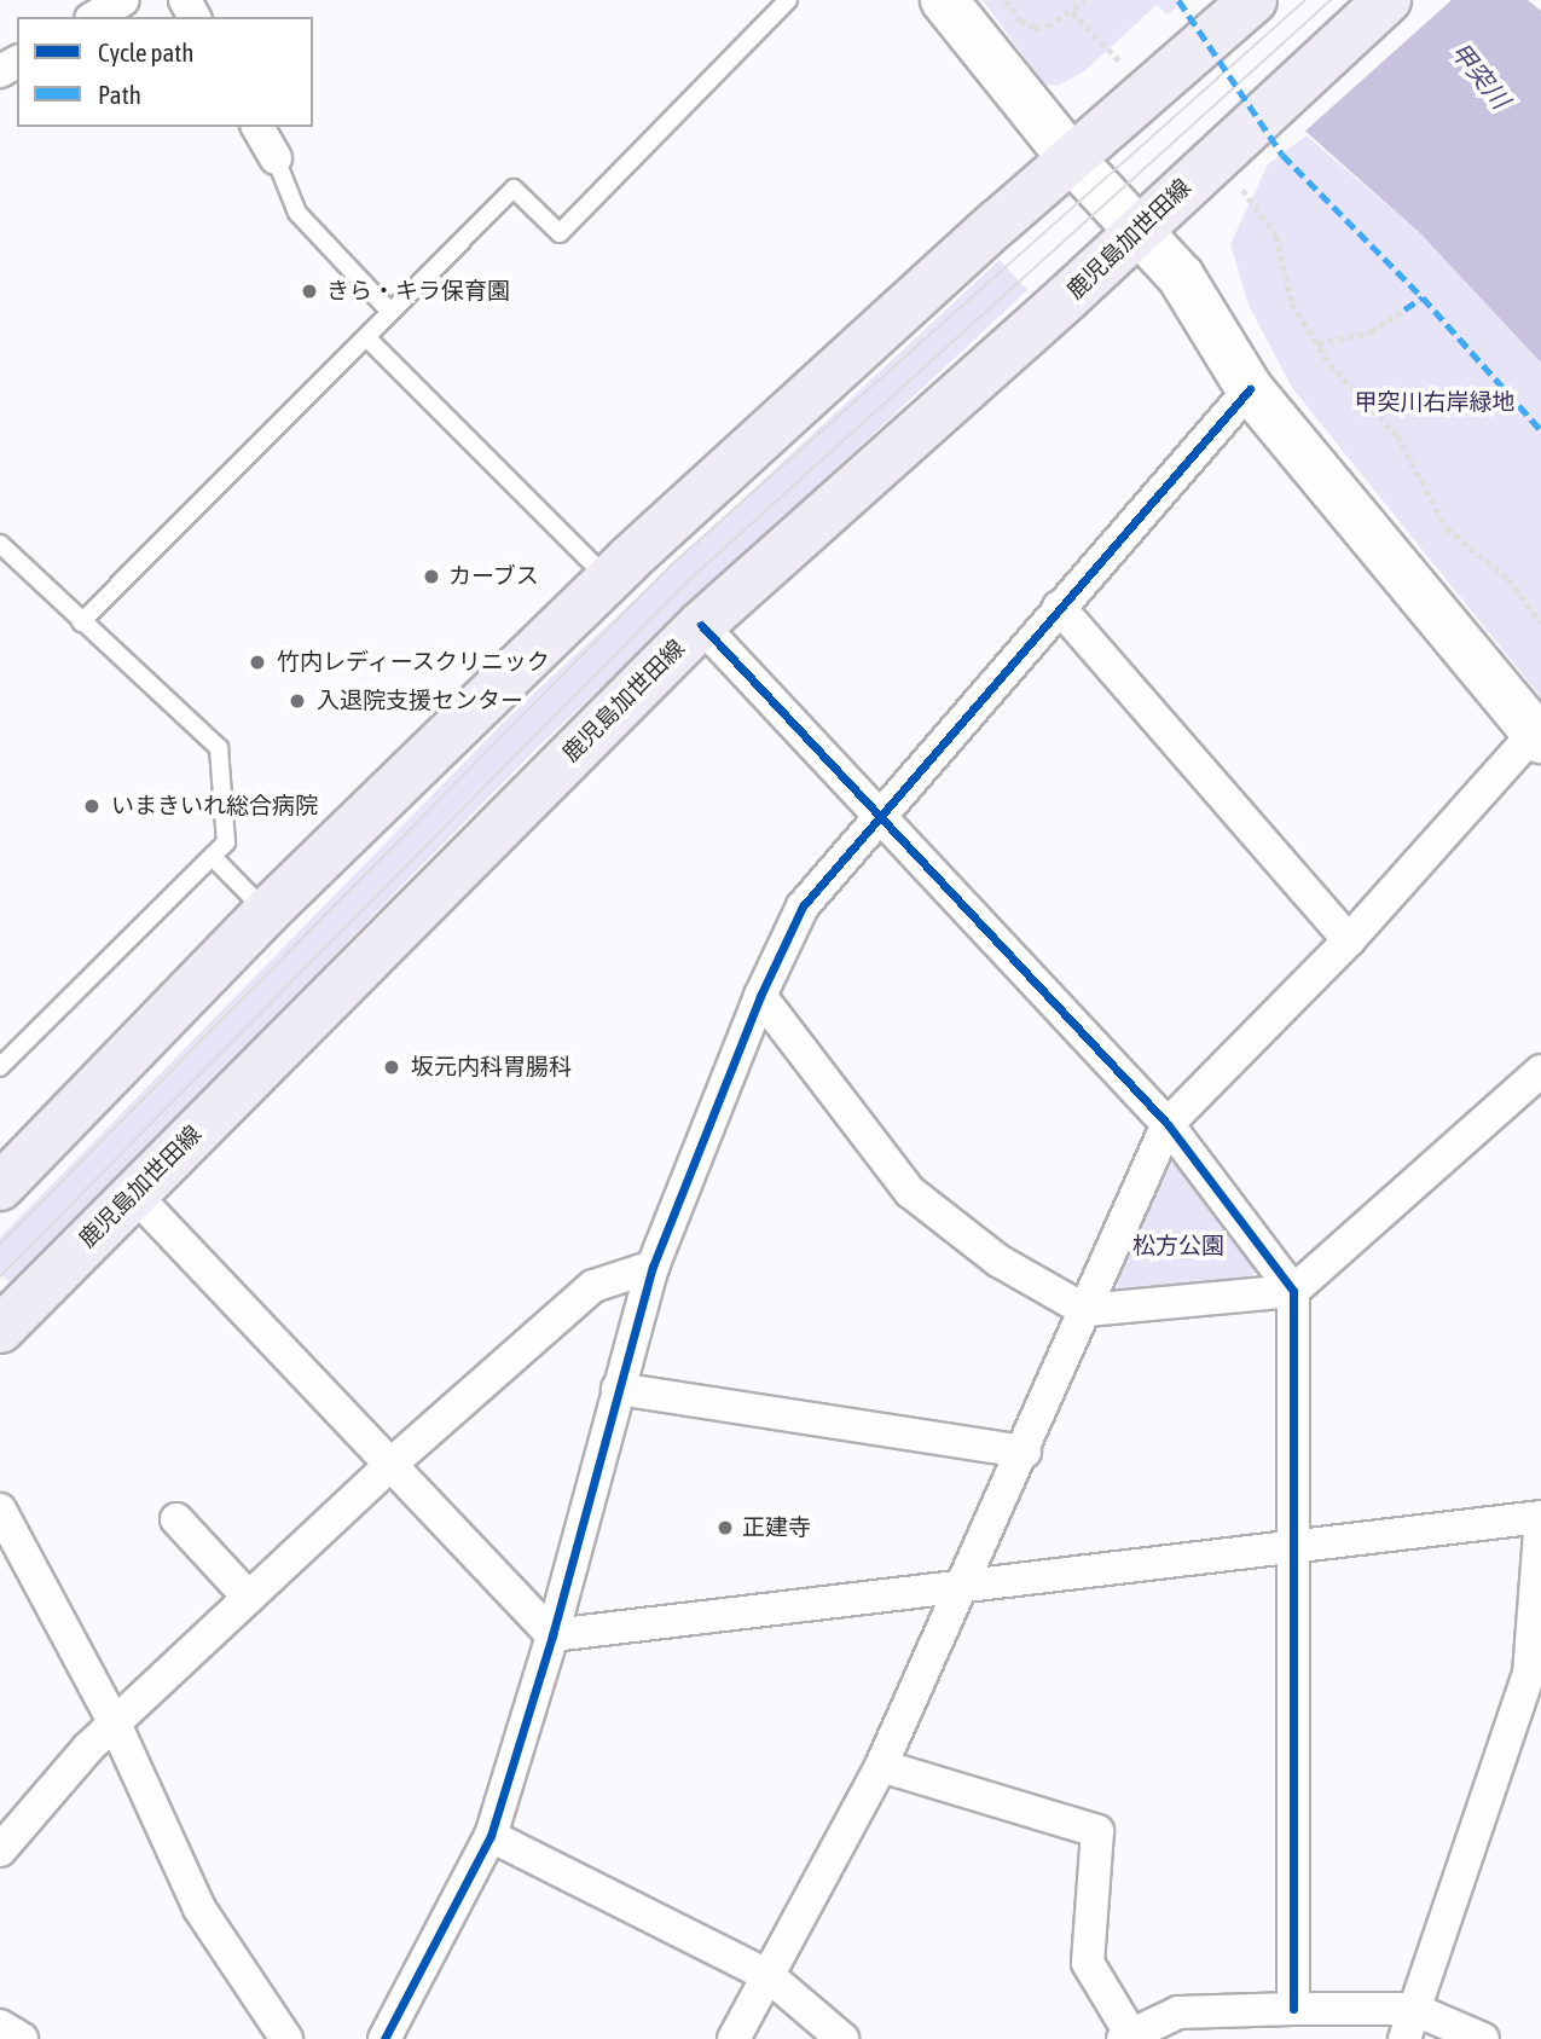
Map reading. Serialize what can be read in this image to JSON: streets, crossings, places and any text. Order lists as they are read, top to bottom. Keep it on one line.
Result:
{"streets":{"main road":["鹿児島加世田線"]},"water":["甲突川"],"parks":["甲突川右岸緑地","松方公園"],"places":["きら・キラ保育園","カーブス","竹内レディースクリニック","入退院支援センター","いまきいれ総合病院","坂元内科胃腸科","正建寺"],"legend":["Cycle path","Path"]}
